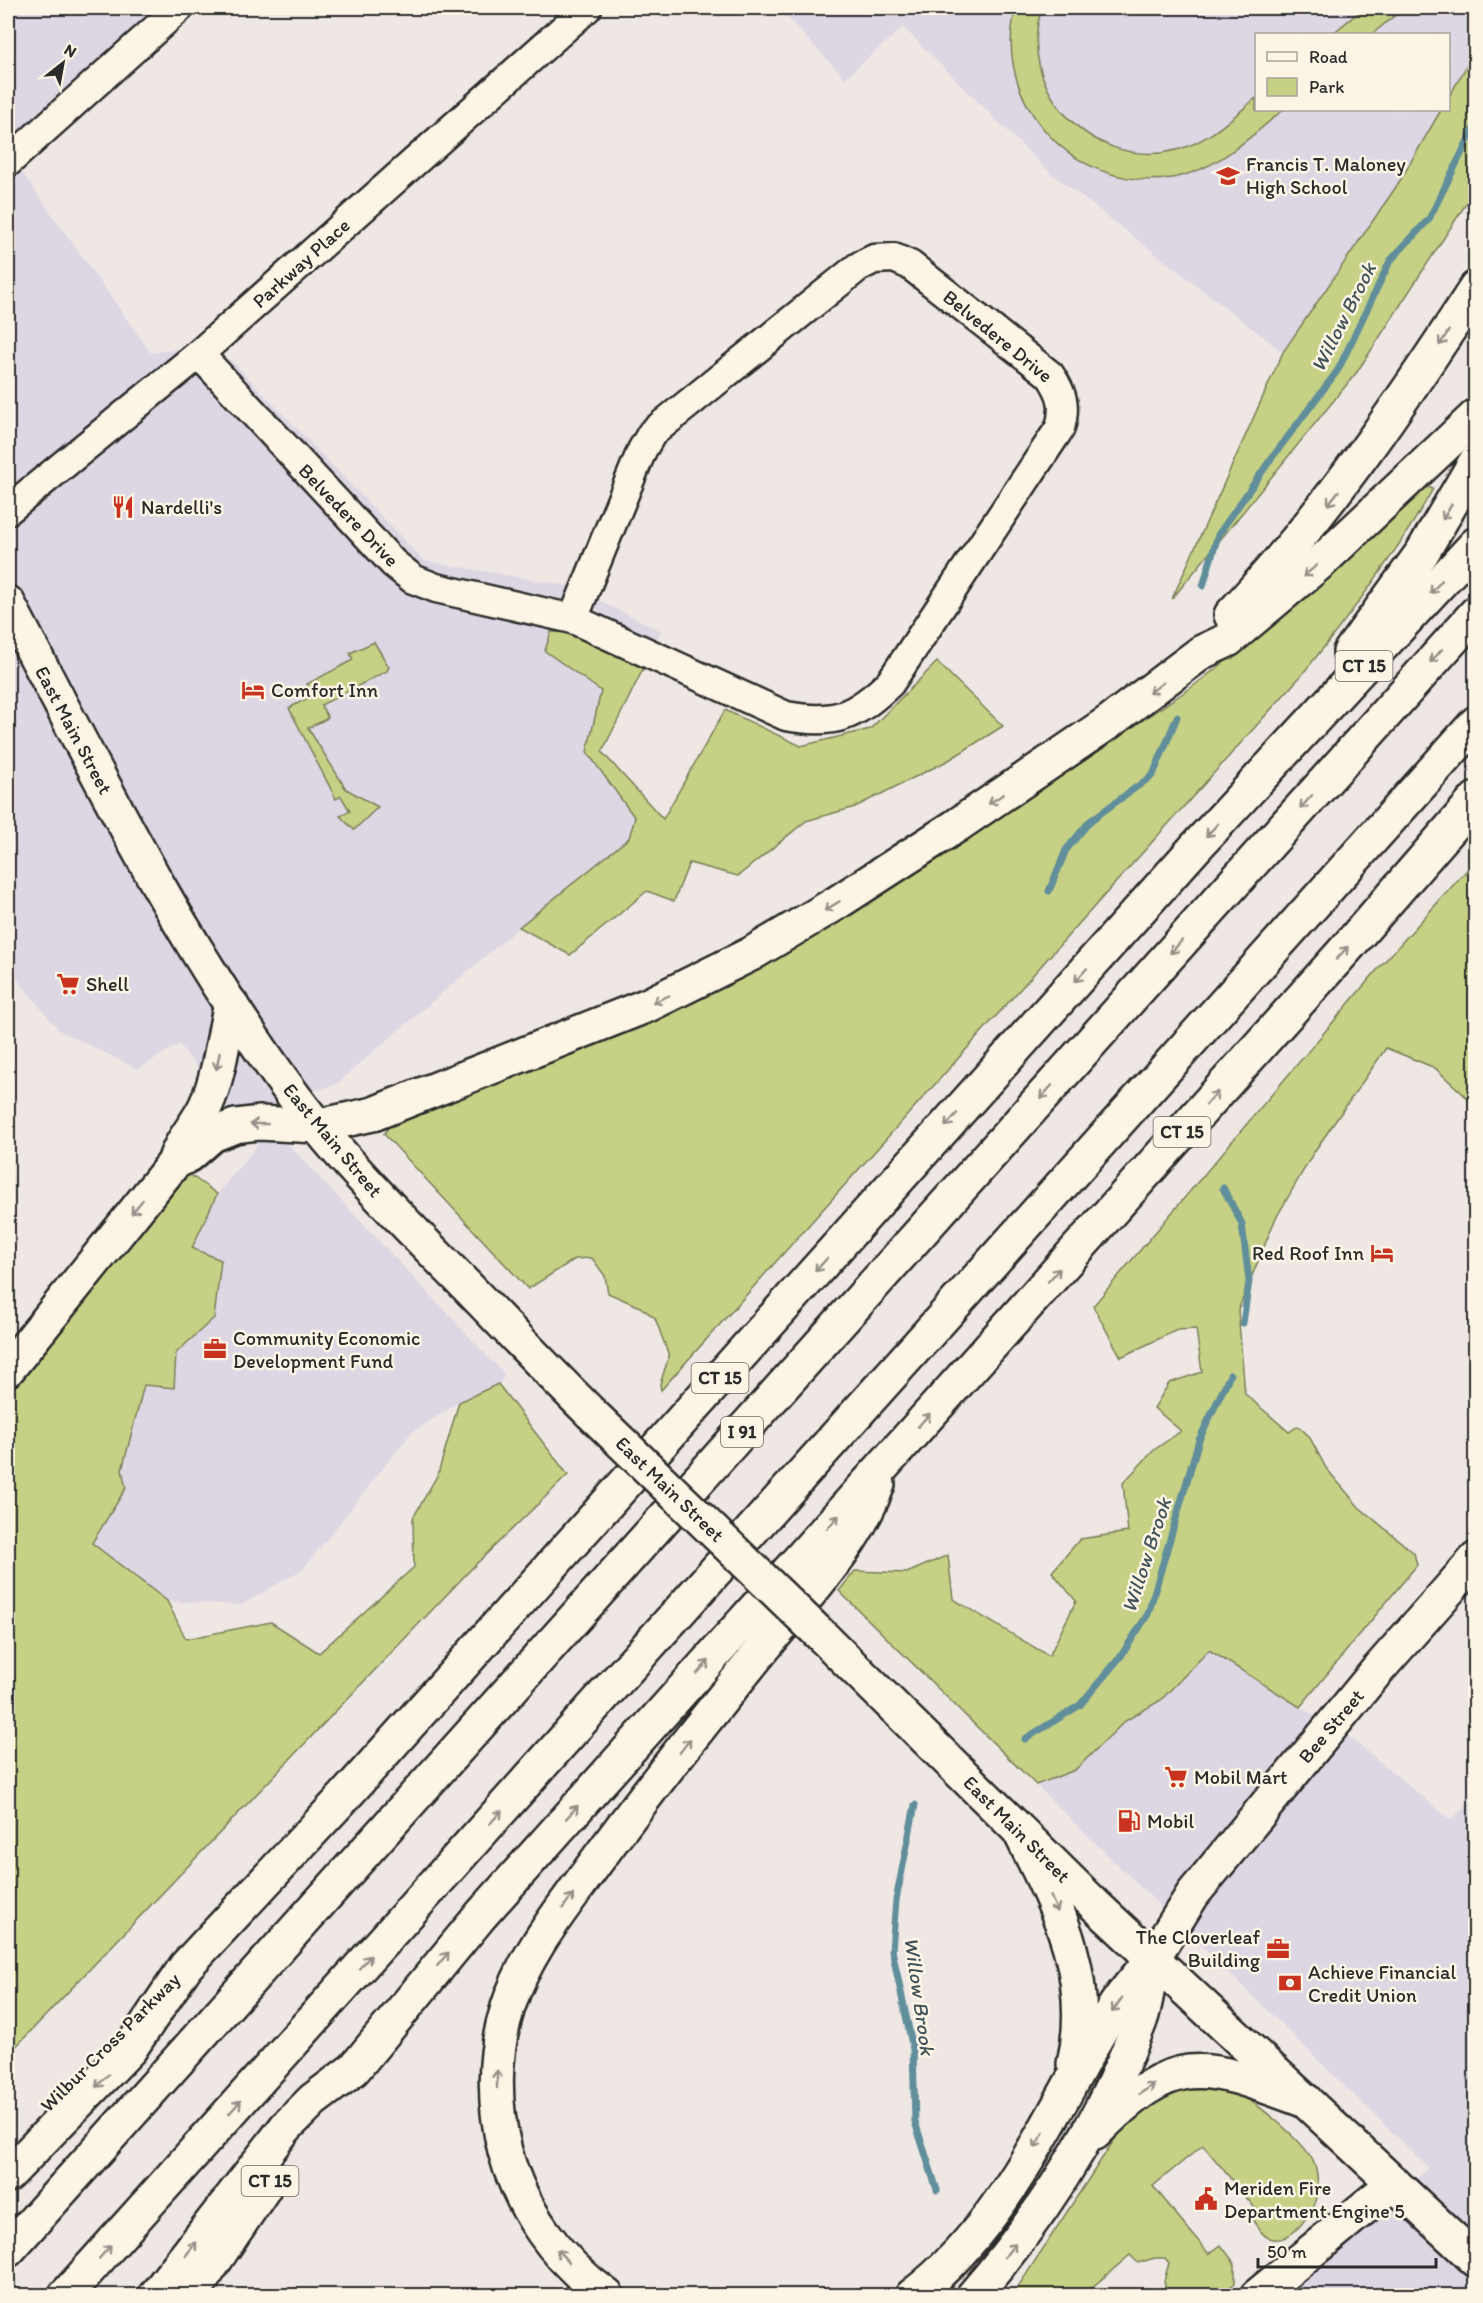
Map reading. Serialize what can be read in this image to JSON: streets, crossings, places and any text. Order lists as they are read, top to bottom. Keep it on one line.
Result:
{"streets":{"main road":["CT 15","East Main Street","I 91","Bee Street","Wilbur Cross Parkway"],"street":["Parkway Place","Belvedere Drive"]},"crossings":[["Parkway Place","Belvedere Drive"],["CT 15","Wilbur Cross Parkway"],["East Main Street","Bee Street"]],"water":["Willow Brook"],"places":{"school or university":["Francis T. Maloney High School"],"restaurant":["Nardelli's"],"hotel":["Comfort Inn","Red Roof Inn"],"supermarket":["Shell","Mobil Mart"],"office":["Community Economic Development Fund","The Cloverleaf Building"],"fuel station":["Mobil"],"bank":["Achieve Financial Credit Union"],"public building":["Meriden Fire Department Engine 5"]},"legend":["Road","Park"],"scale_bar":"50 m","north":"top right"}
